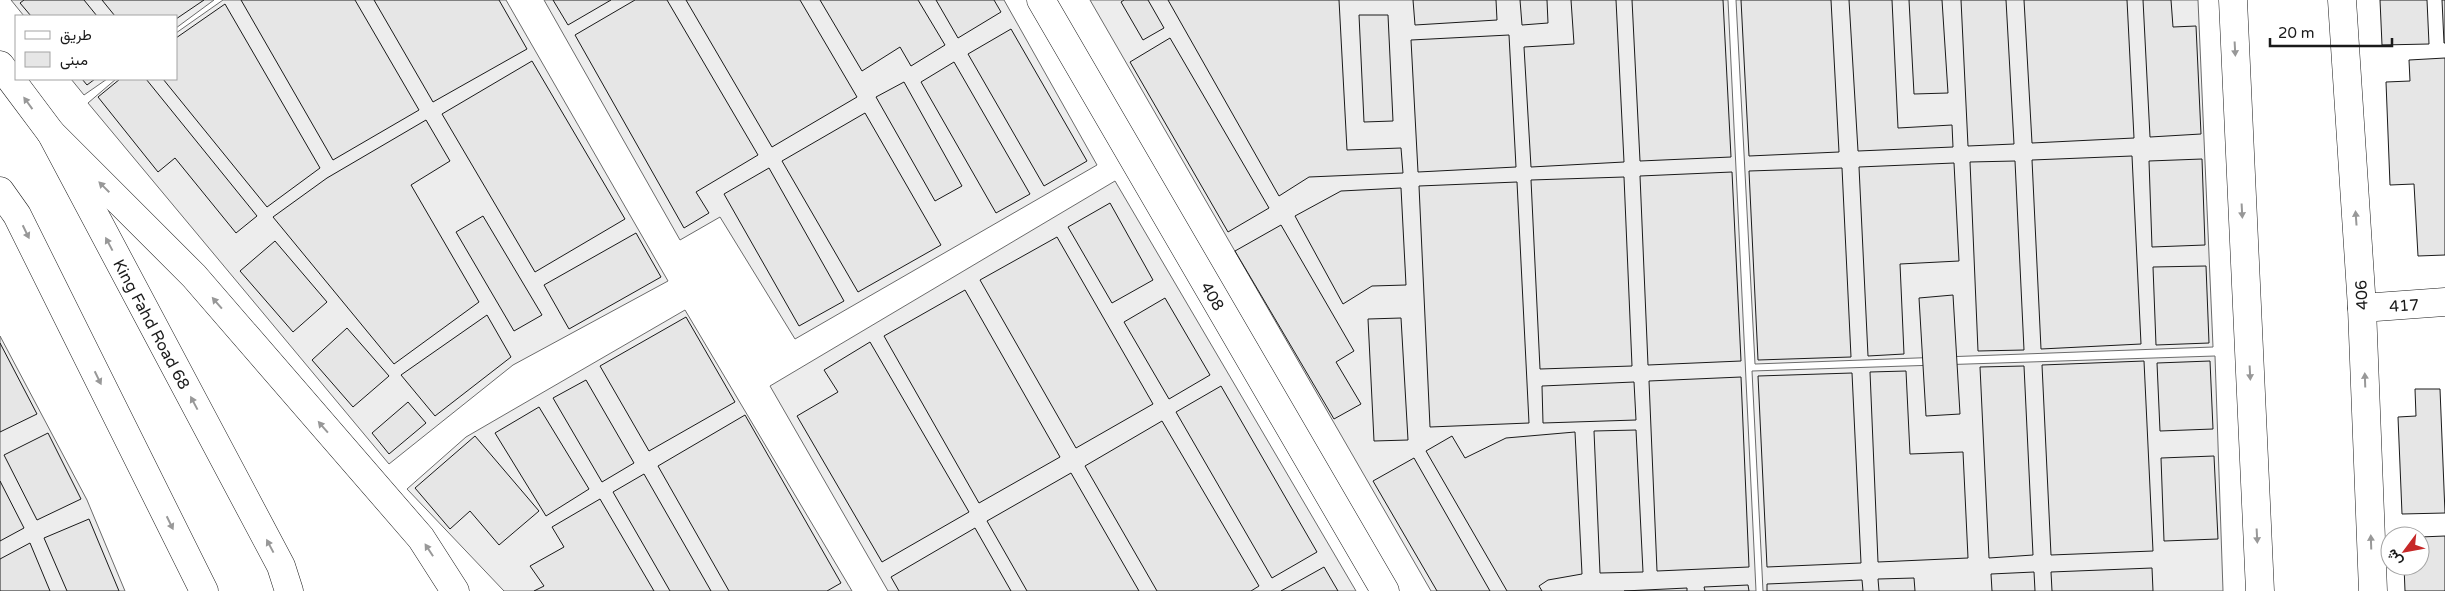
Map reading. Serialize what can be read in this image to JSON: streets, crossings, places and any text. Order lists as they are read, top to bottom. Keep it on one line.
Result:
{"streets":{"street":["406","408","417","King Fahd Road 68"]},"crossings":[["406","417"]],"legend":["طريق","مبنى"],"scale_bar":"20 m","north":"bottom left"}
